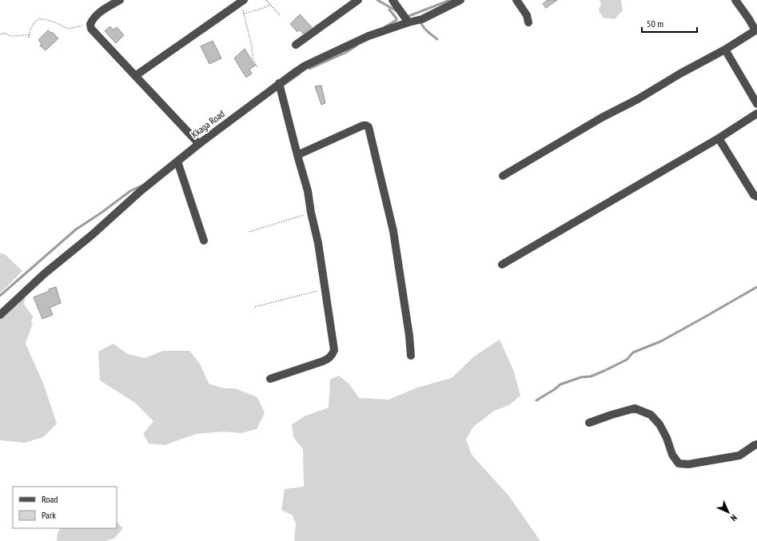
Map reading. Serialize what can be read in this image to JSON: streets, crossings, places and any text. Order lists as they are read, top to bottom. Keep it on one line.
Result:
{"streets":{"street":["Kkaga Road"]},"legend":["Road","Park"],"scale_bar":"50 m","north":"bottom right"}
